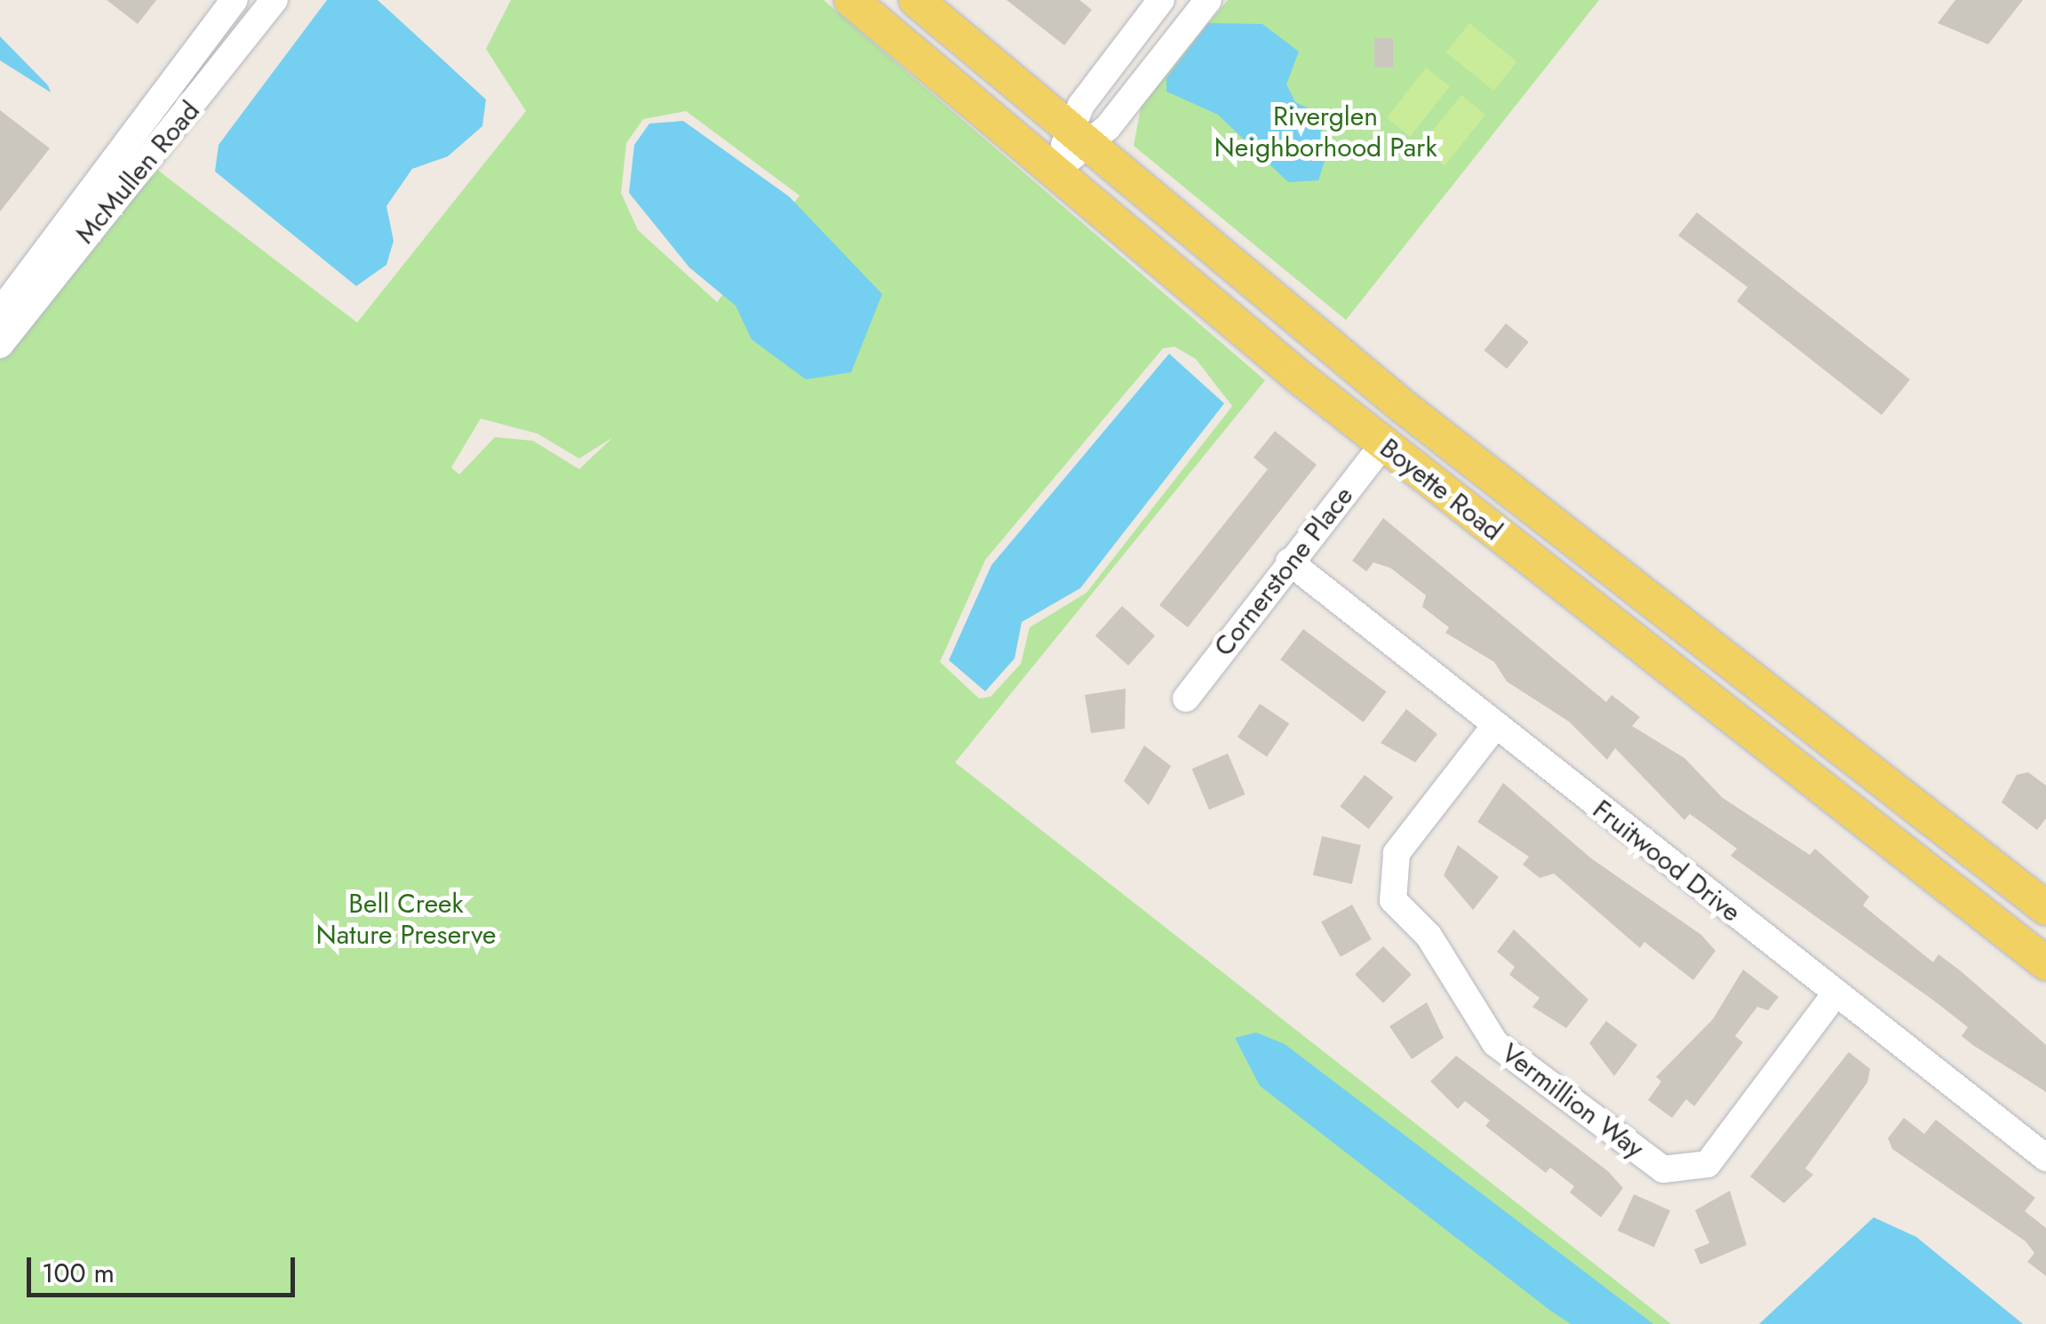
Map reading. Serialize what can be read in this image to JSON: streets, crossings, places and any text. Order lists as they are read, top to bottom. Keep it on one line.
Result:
{"streets":{"main road":["Boyette Road"],"street":["McMullen Road","Cornerstone Place","Fruitwood Drive","Vermillion Way"]},"crossings":[["Boyette Road","Cornerstone Place"],["Cornerstone Place","Fruitwood Drive"],["Fruitwood Drive","Vermillion Way"]],"parks":["Riverglen Neighborhood Park","Bell Creek Nature Preserve"],"scale_bar":"100 m"}
